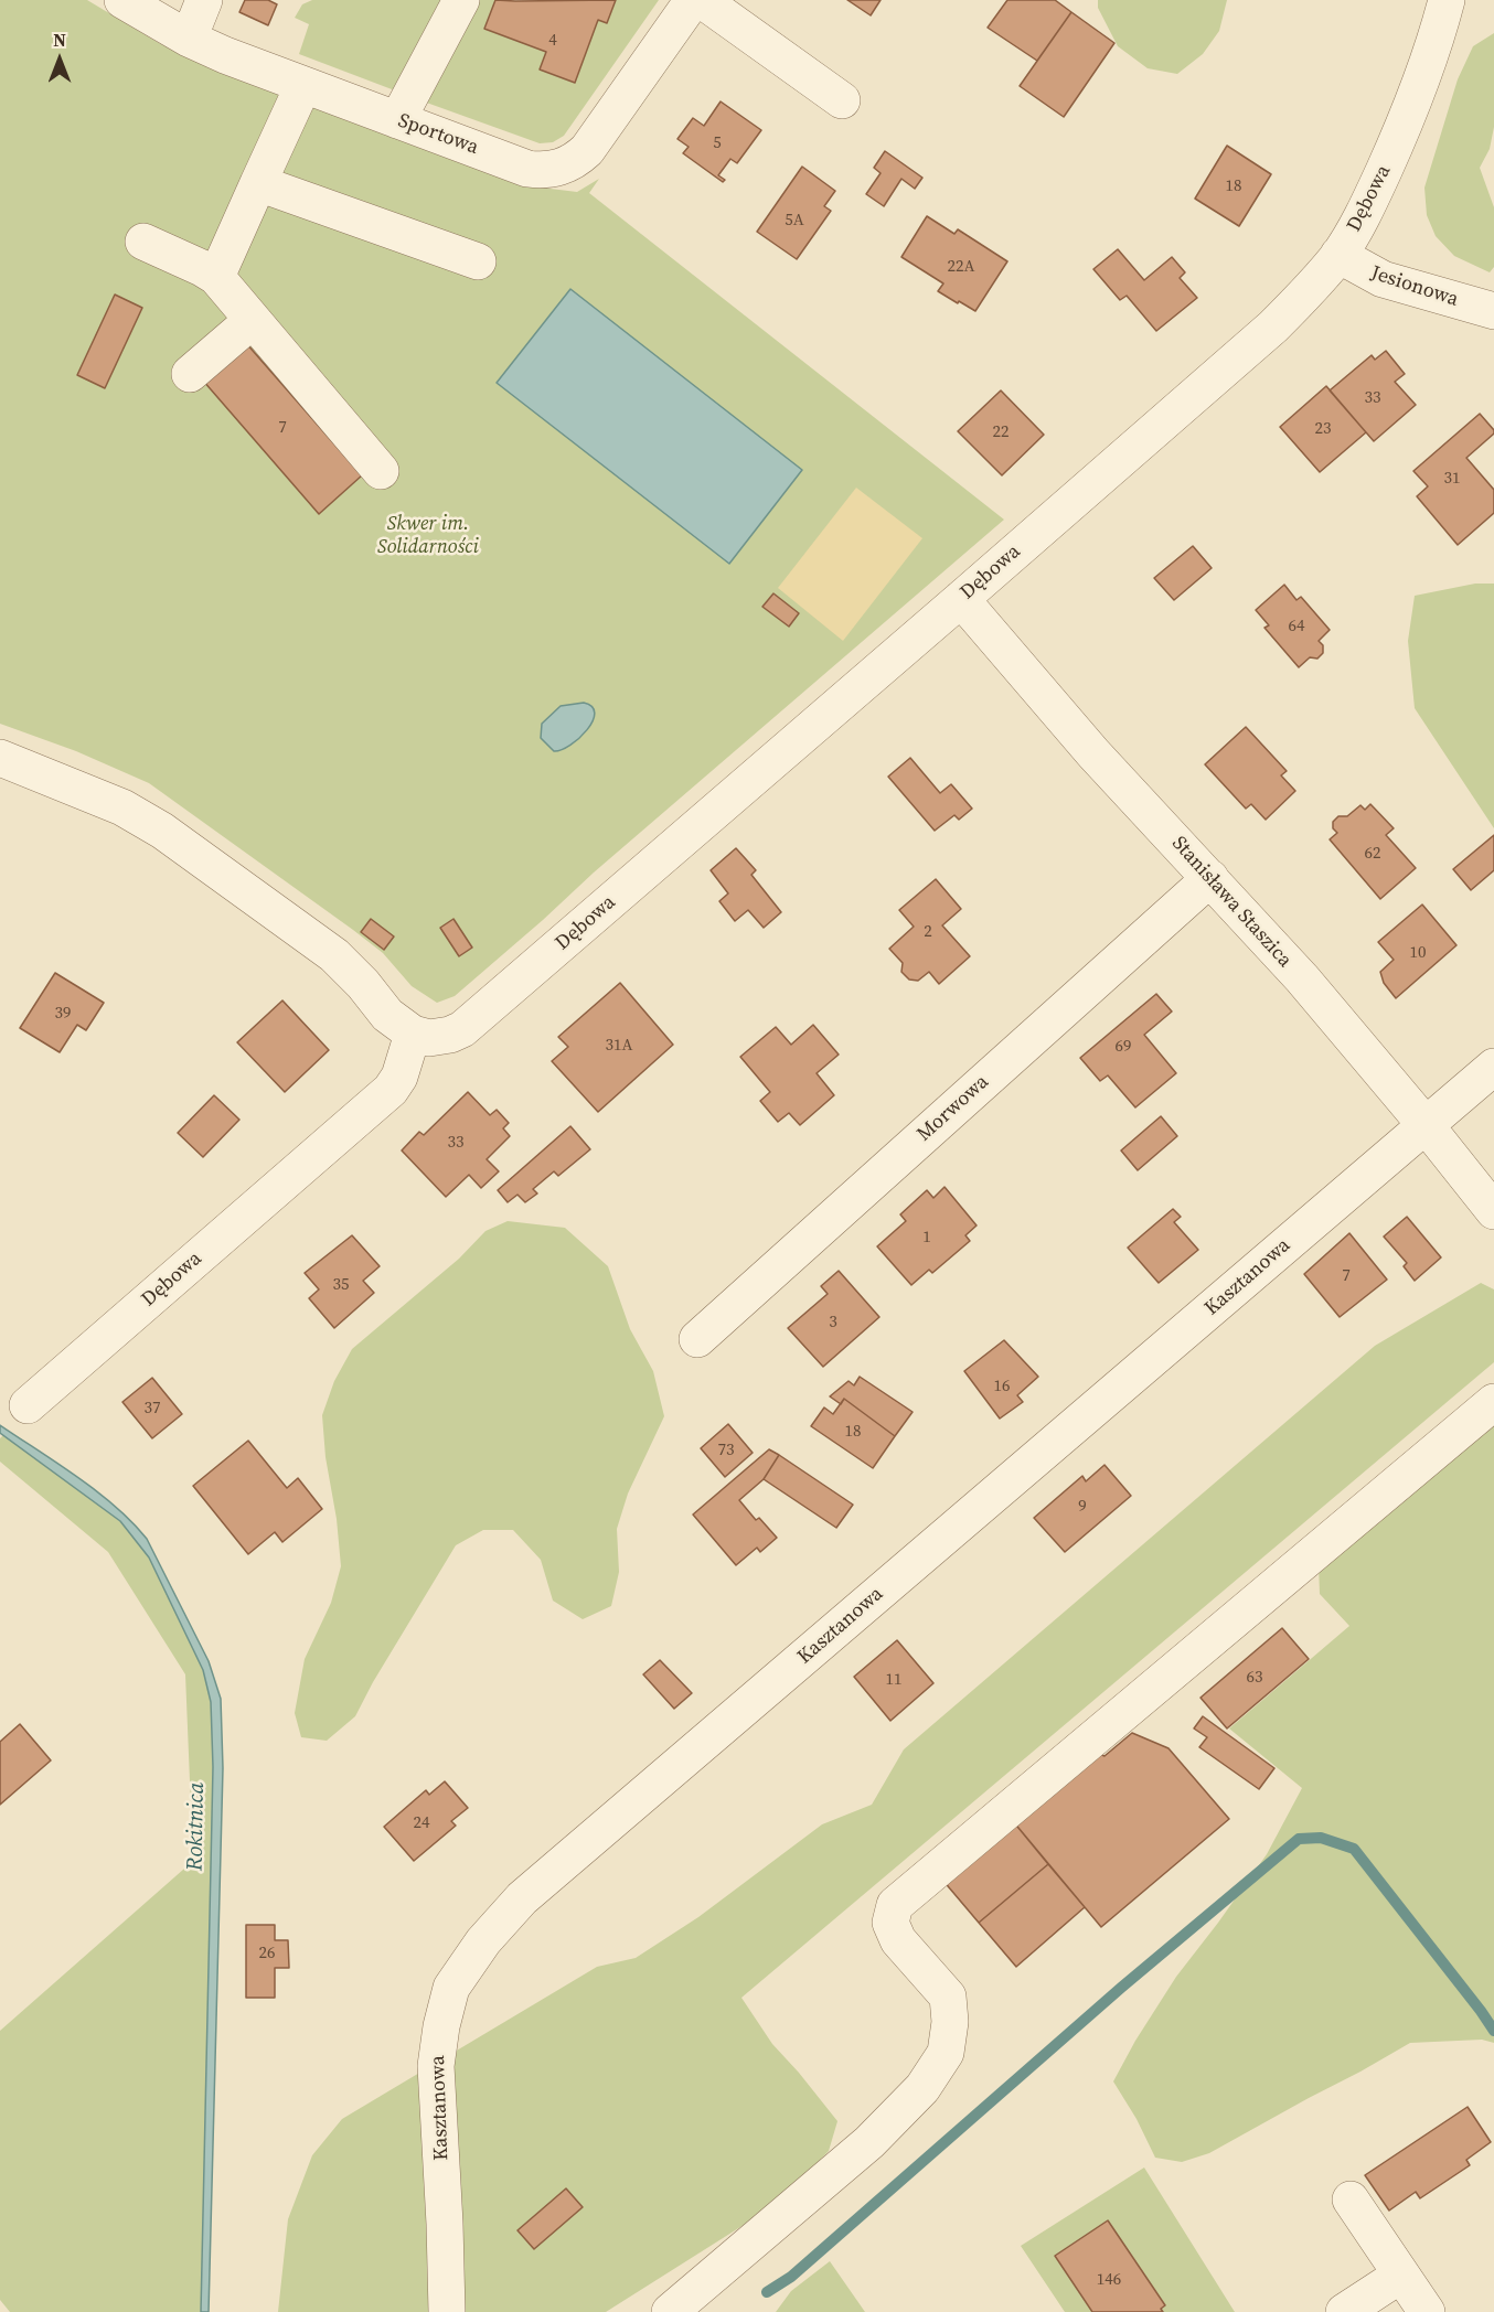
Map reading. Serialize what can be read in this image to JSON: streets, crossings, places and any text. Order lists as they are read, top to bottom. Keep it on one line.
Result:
{"streets":{"street":["Sportowa","Dębowa","Jesionowa","Stanisława Staszica","Morwowa","Kasztanowa"]},"crossings":[["Dębowa","Jesionowa"],["Dębowa","Stanisława Staszica"],["Stanisława Staszica","Morwowa"],["Stanisława Staszica","Kasztanowa"]],"water":["Rokitnica"],"parks":["Skwer im. Solidarności"],"house_numbers":["4","5","18","5A","22A","33","7","23","22","31","64","62","2","10","39","31A","69","33","1","7","35","3","16","37","18","73","9","63","11","24","26","146"],"north":"top"}
